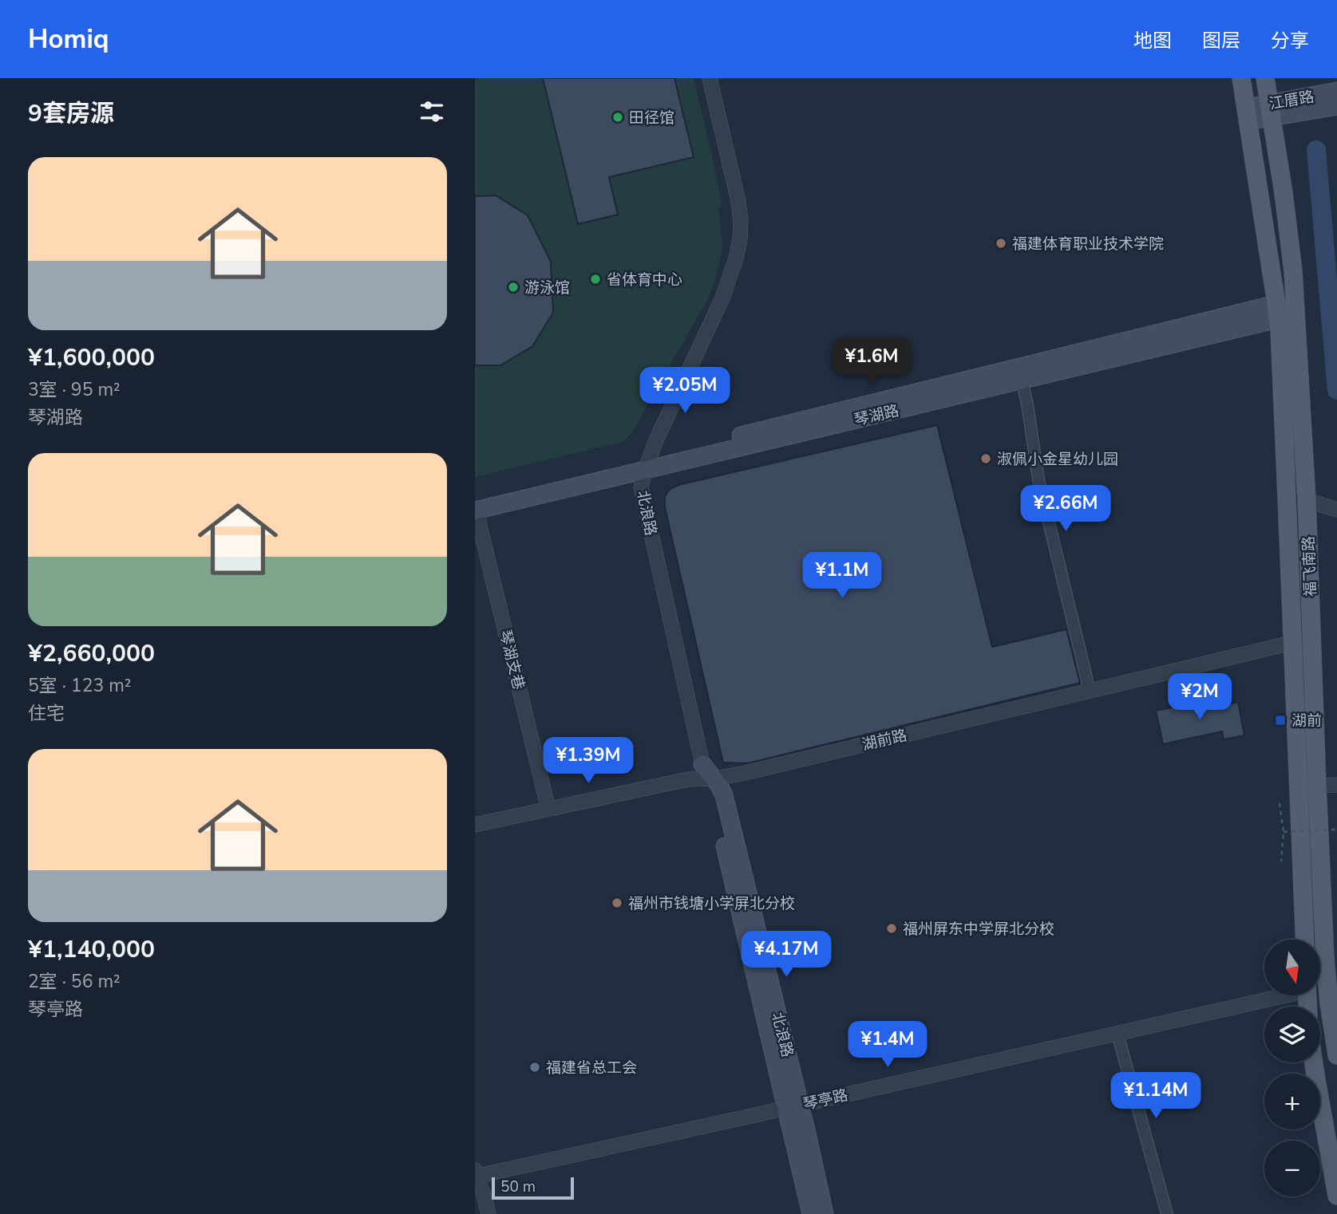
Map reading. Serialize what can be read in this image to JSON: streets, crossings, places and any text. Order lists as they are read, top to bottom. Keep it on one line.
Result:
{"streets":{"main road":["江厝路","琴湖路","北浪路","福飞南路"],"street":["琴湖支巷","湖前路","琴亭路"]},"crossings":[["江厝路","福飞南路"],["琴湖路","北浪路"],["琴湖路","福飞南路"],["琴湖路","琴湖支巷"],["北浪路","湖前路"],["北浪路","琴亭路"],["福飞南路","湖前路"],["琴湖支巷","湖前路"]],"places":{"other":["田径馆","福建体育职业技术学院","省体育中心","游泳馆","淑佩小金星幼儿园","福州市钱塘小学屏北分校","福州屏东中学屏北分校","福建省总工会"],"transit":["湖前"]},"scale_bar":"50 m","north":"bottom","page":{"header":"Homiq","nav":["地图","图层","分享"],"heading":"9套房源","list":[{"name":"¥1,600,000","note":"3室 · 95 m² · 琴湖路"},{"name":"¥2,660,000","note":"5室 · 123 m² · 住宅"},{"name":"¥1,140,000","note":"2室 · 56 m² · 琴亭路"}],"price":["¥1.6M","¥2.05M","¥2.66M","¥1.1M","¥2M","¥1.39M","¥4.17M","¥1.4M","¥1.14M"],"map_buttons":["+","−"],"scale":"50 m"}}
